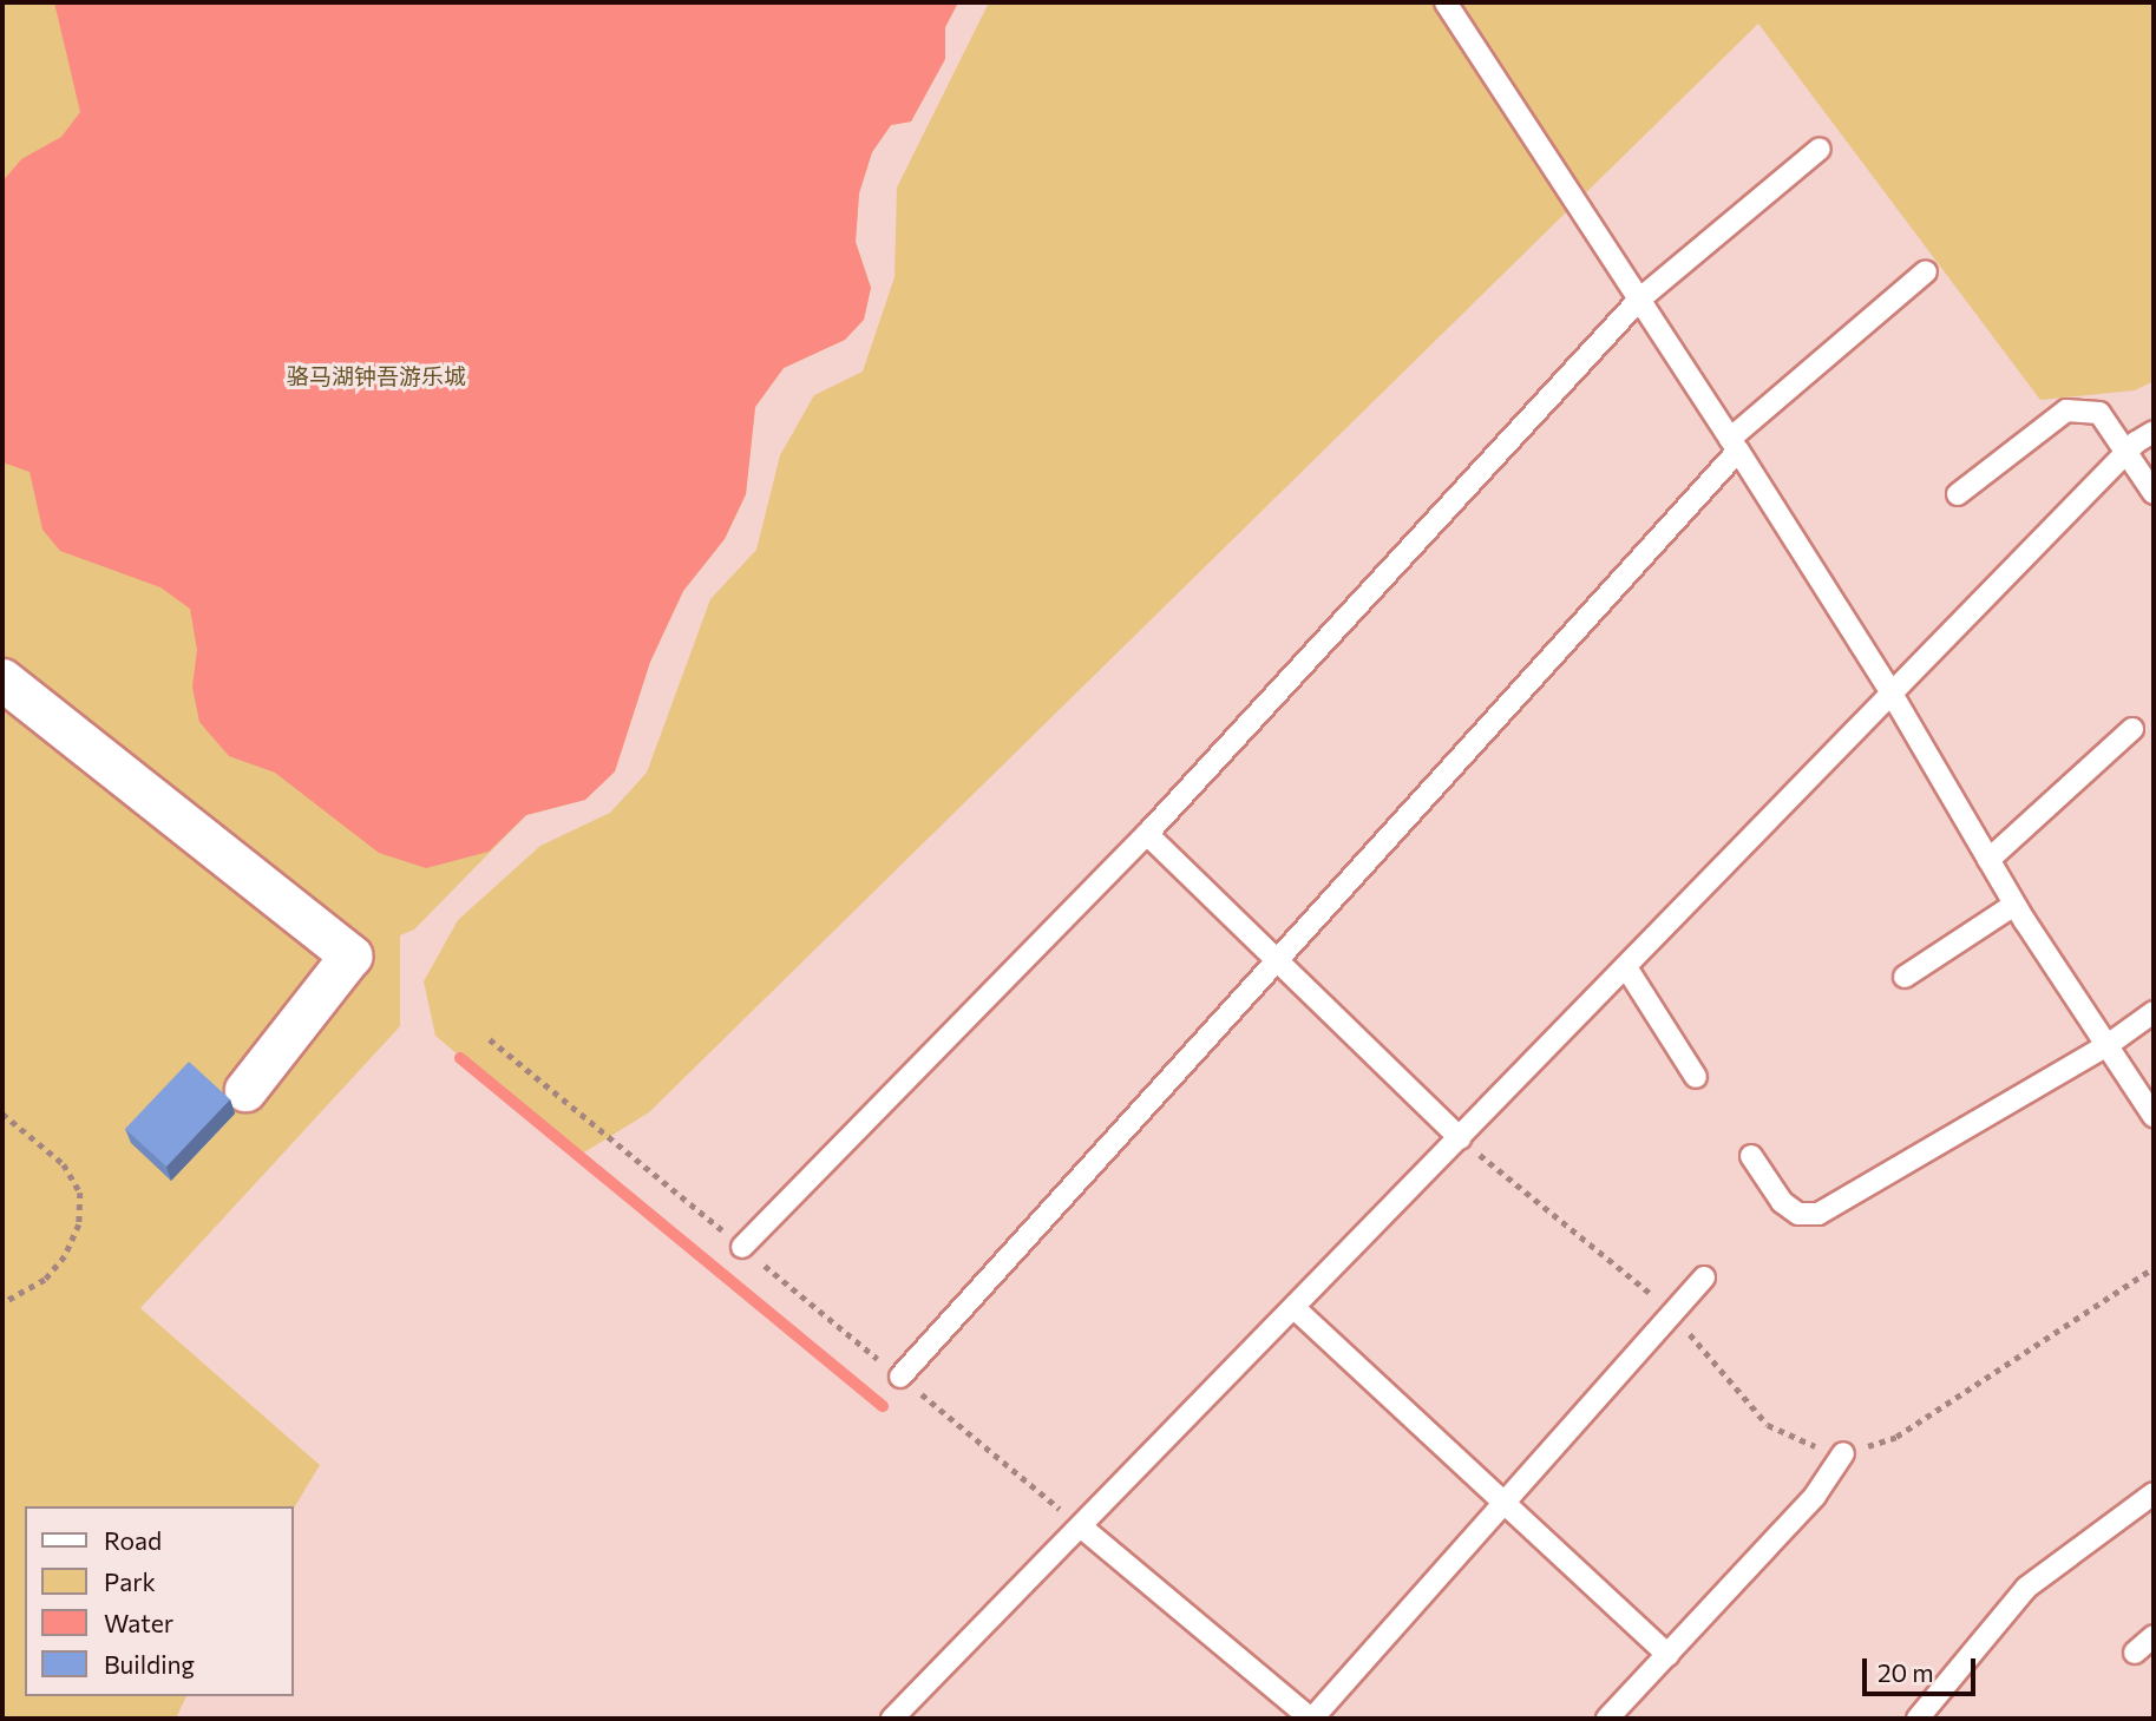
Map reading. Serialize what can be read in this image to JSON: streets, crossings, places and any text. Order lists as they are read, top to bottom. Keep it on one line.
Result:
{"parks":["骆马湖钟吾游乐城"],"legend":["Road","Park","Water","Building"],"scale_bar":"20 m"}
